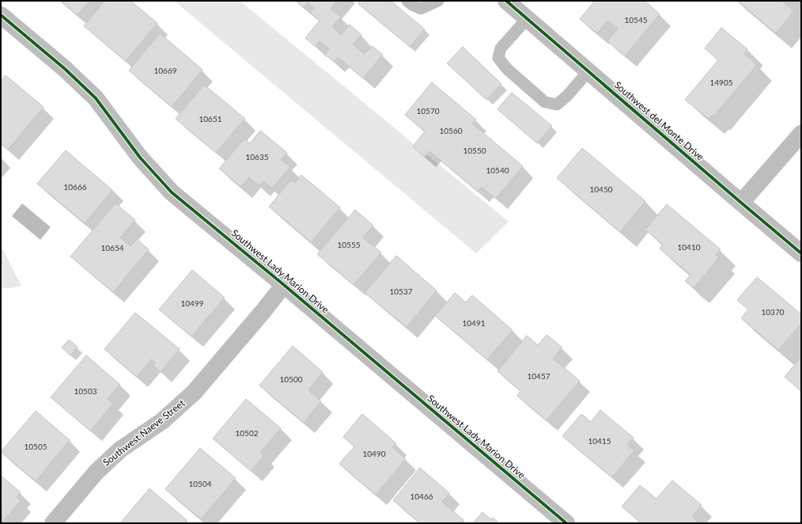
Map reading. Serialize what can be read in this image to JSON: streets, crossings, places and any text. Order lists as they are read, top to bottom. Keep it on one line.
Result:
{"streets":{"street":["Southwest del Monte Drive","Southwest Lady Marion Drive","Southwest Naeve Street"]},"crossings":[["Southwest Lady Marion Drive","Southwest Naeve Street"]],"house_numbers":["10545","10669","14905","10570","10651","10560","10550","10635","10540","10666","10450","10555","10410","10654","10537","10499","10370","10491","10457","10500","10503","10502","10415","10505","10490","10504","10466"]}
